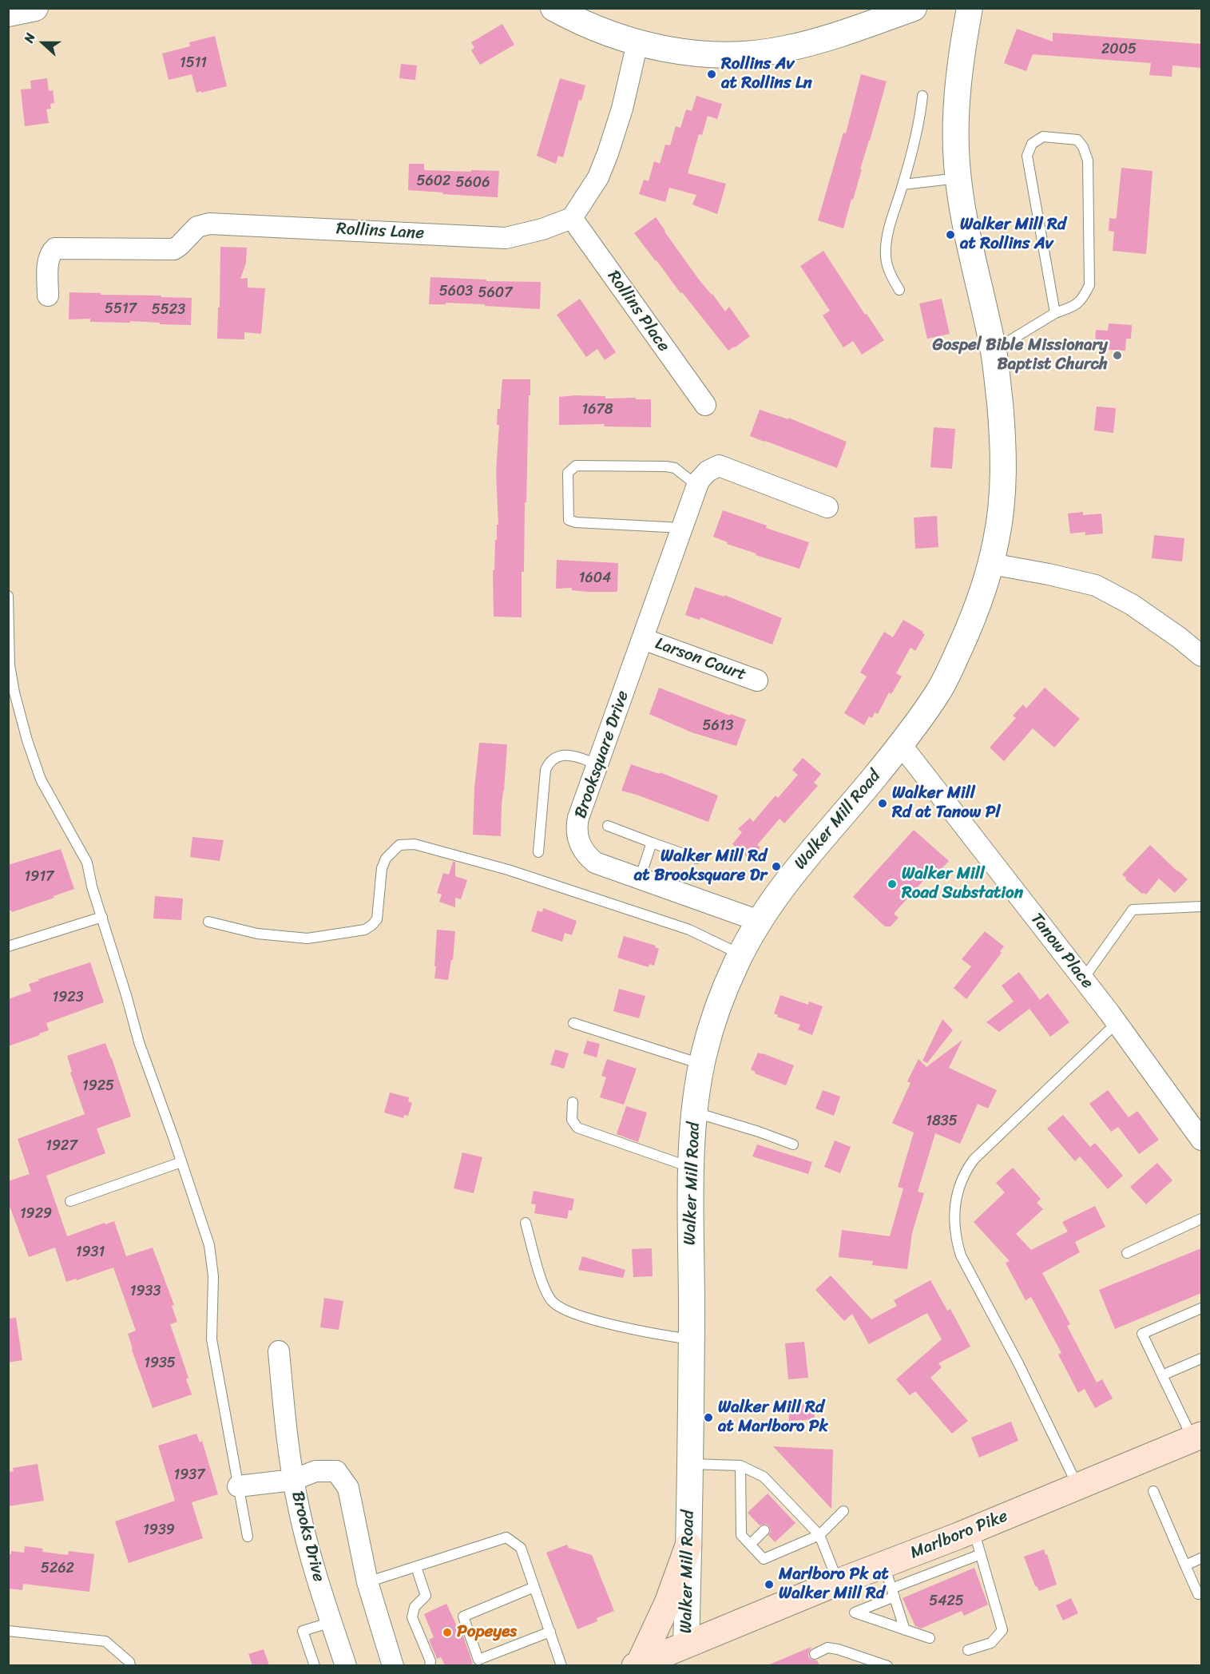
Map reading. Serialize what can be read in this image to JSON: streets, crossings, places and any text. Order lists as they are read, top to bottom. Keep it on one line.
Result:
{"streets":{"main road":["Marlboro Pike"],"street":["Rollins Lane","Rollins Place","Larson Court","Brooksquare Drive","Walker Mill Road","Tanow Place","Brooks Drive"]},"crossings":[["Rollins Lane","Rollins Place"],["Larson Court","Brooksquare Drive"],["Brooksquare Drive","Walker Mill Road"],["Walker Mill Road","Tanow Place"],["Walker Mill Road","Marlboro Pike"]],"places":["Rollins Av at Rollins Ln","Walker Mill Rd at Rollins Av","Gospel Bible Missionary Baptist Church","Walker Mill Rd at Tanow Pl","Walker Mill Rd at Brooksquare Dr","Walker Mill Road Substation","Walker Mill Rd at Marlboro Pk","Marlboro Pk at Walker Mill Rd","Popeyes"],"house_numbers":["2005","1511","5602","5606","5603","5607","5517","5523","1678","1604","5613","1917","1923","1925","1835","1927","1929","1931","1933","1935","1937","1939","5262","5425"],"north":"left"}
